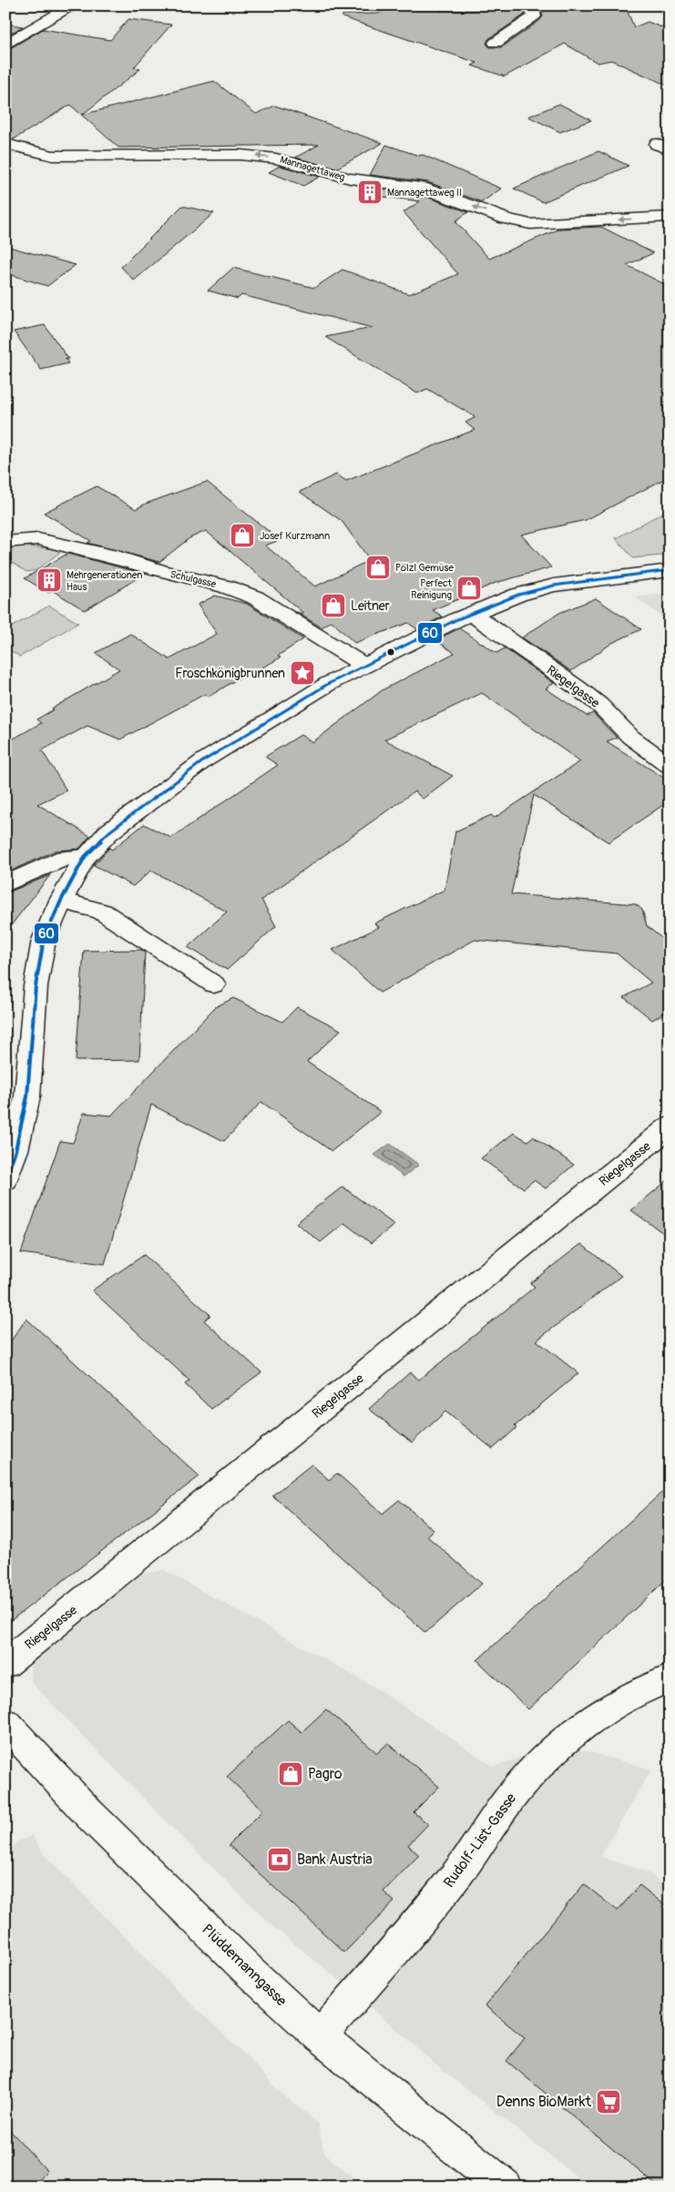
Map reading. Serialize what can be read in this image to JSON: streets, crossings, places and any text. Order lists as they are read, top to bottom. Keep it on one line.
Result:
{"streets":{"street":["Mannagettaweg","Schulgasse","Riegelgasse","Rudolf-List-Gasse","Plüddemanngasse"]},"crossings":[["Rudolf-List-Gasse","Plüddemanngasse"]],"one_way":["Mannagettaweg"],"places":{"building":["Mannagettaweg II","Mehrgenerationen Haus"],"shop":["Josef Kurzmann","Pölzl Gemüse","Perfect Reinigung","Leitner","Pagro"],"place":["Froschkönigbrunnen"],"bank":["Bank Austria"],"supermarket":["Denns BioMarkt"]},"lines":["transit line 60"]}
